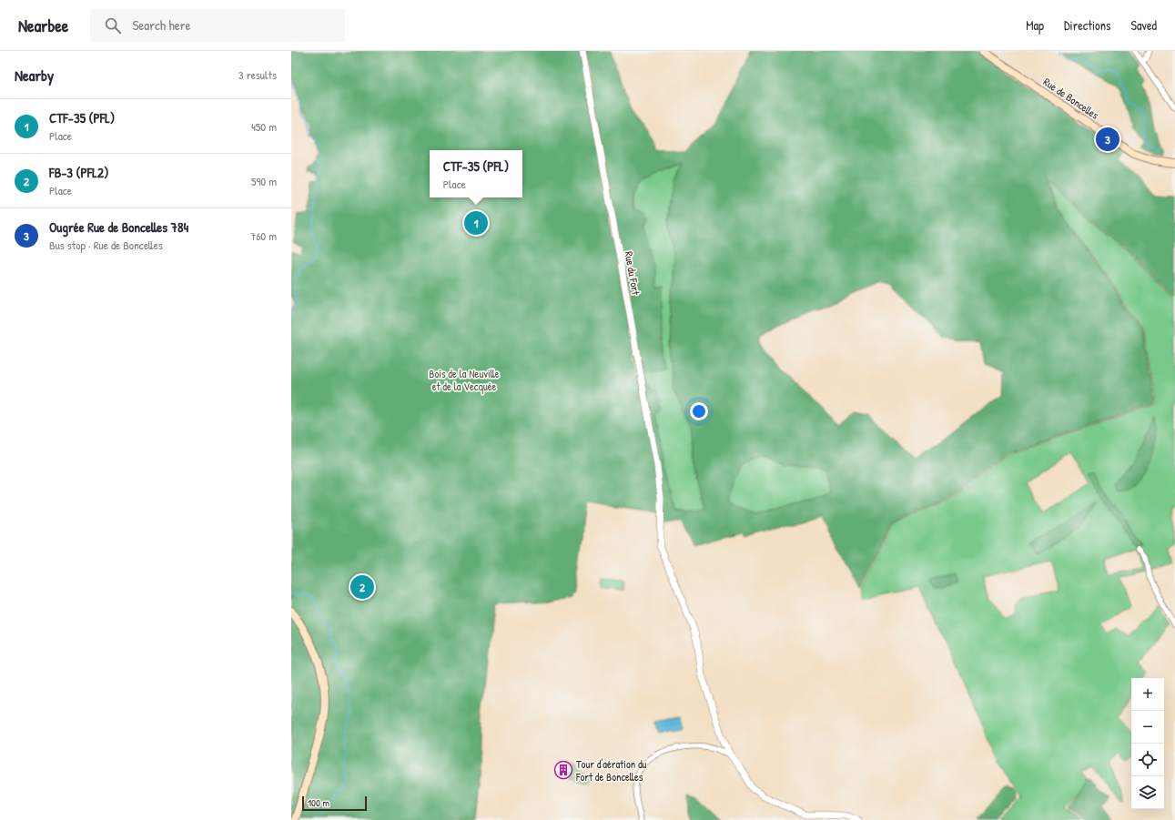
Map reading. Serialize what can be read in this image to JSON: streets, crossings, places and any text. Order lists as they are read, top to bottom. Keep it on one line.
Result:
{"streets":{"main road":["Rue de Boncelles"],"street":["Rue du Fort"]},"parks":["Bois de la Neuville et de la Vecquée"],"places":{"building":["Tour d'aération du Fort de Boncelles"]},"scale_bar":"100 m","page":{"header":"Nearbee","search":"Search here","nav":["Map","Directions","Saved"],"heading":["Nearby","3 results"],"list":[{"mark":"1","name":"CTF-35 (PFL)","note":"Place","value":"450 m"},{"mark":"2","name":"FB-3 (PFL2)","note":"Place","value":"590 m"},{"mark":"3","name":"Ougrée Rue de Boncelles 784","note":"Bus stop · Rue de Boncelles","value":"760 m"}],"pins":["3","1","2"],"popup":["CTF-35 (PFL)","Place"],"map_buttons":["+","−"],"scale":"100 m"}}
